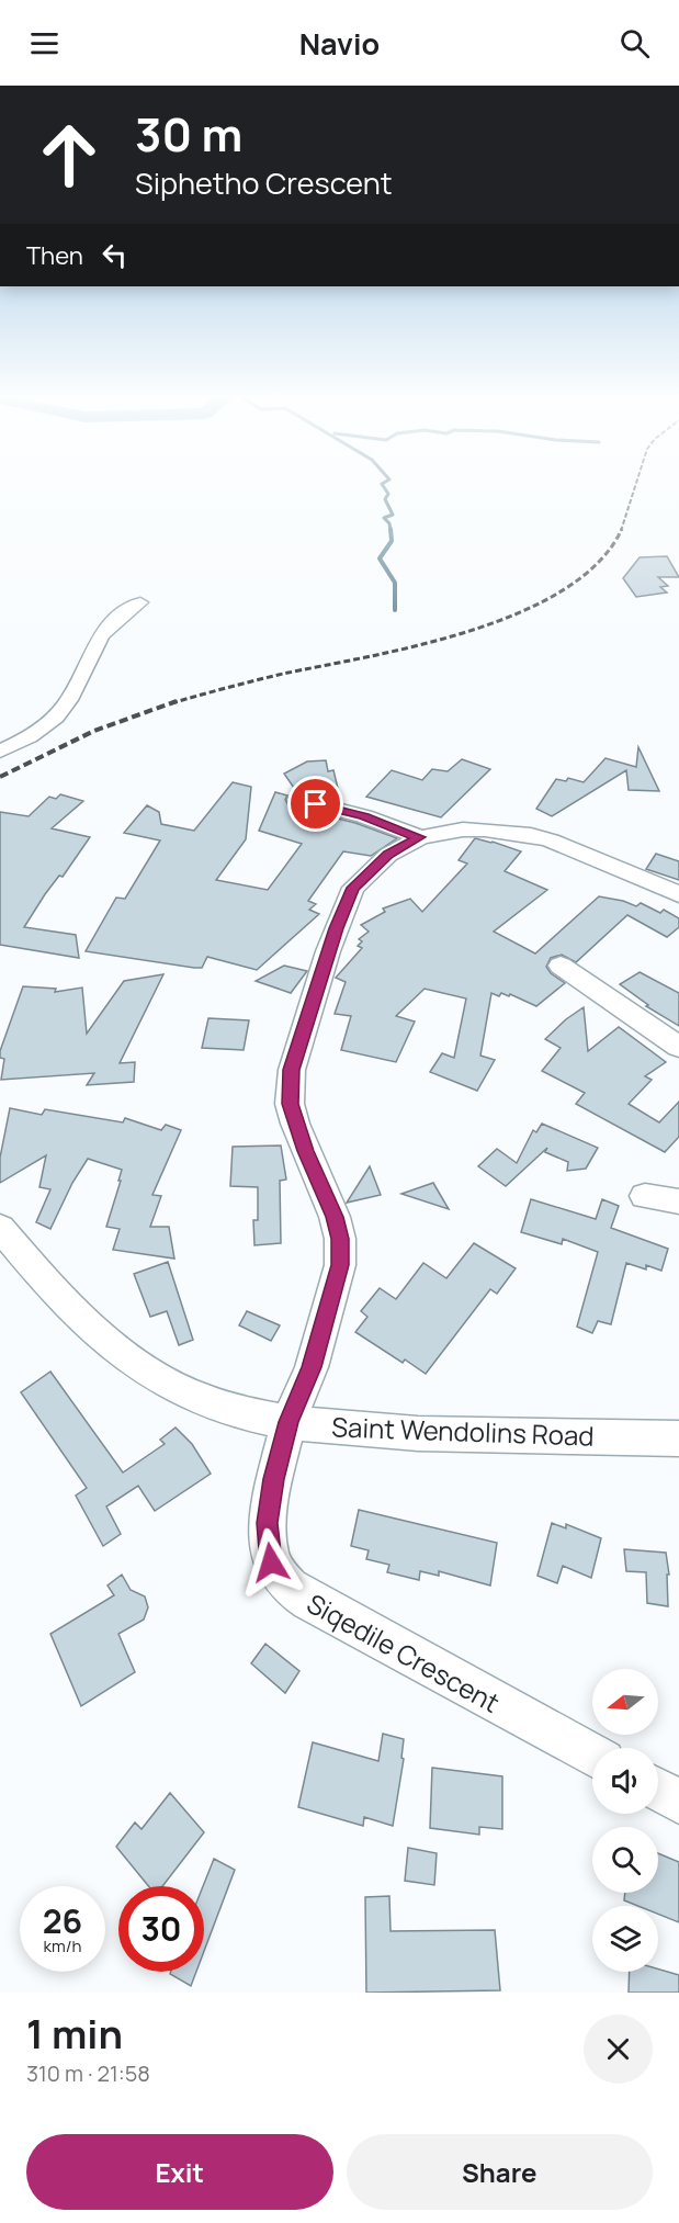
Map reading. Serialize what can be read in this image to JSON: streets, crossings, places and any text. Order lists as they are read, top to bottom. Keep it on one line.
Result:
{"streets":{"street":["Saint Wendolins Road","Siqedile Crescent"]},"crossings":[["Saint Wendolins Road","Siqedile Crescent"]],"north":"left","page":{"header":"Navio","turn":["30 m","Siphetho Crescent"],"then":"Then","speed":"26 km/h","limit":"30","heading":["1 min","310 m · 21:58"],"buttons":["Exit","Share"]}}
